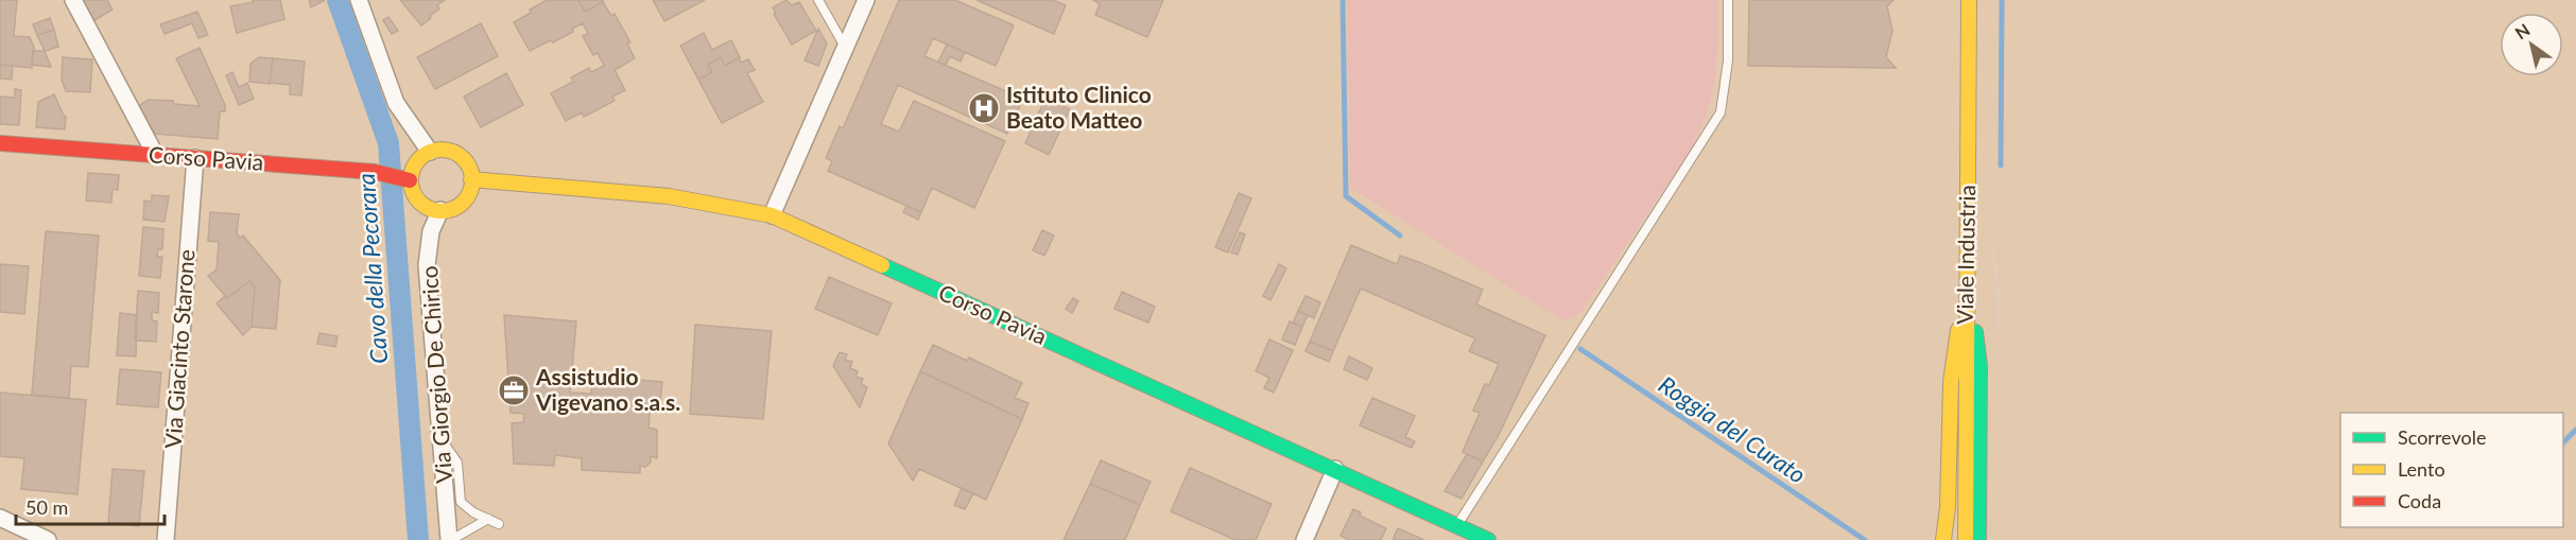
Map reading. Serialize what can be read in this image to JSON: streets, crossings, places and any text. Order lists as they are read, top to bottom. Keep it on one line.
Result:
{"streets":{"street":["Corso Pavia","Viale Industria","Via Giacinto Starone","Via Giorgio De Chirico"]},"crossings":[["Corso Pavia","Via Giacinto Starone"],["Corso Pavia","Via Giorgio De Chirico"]],"water":["Cavo della Pecorara","Roggia del Curato"],"places":{"hospital":["Istituto Clinico Beato Matteo"],"office":["Assistudio Vigevano s.a.s."]},"legend":["Scorrevole","Lento","Coda"],"scale_bar":"50 m","north":"top left"}
